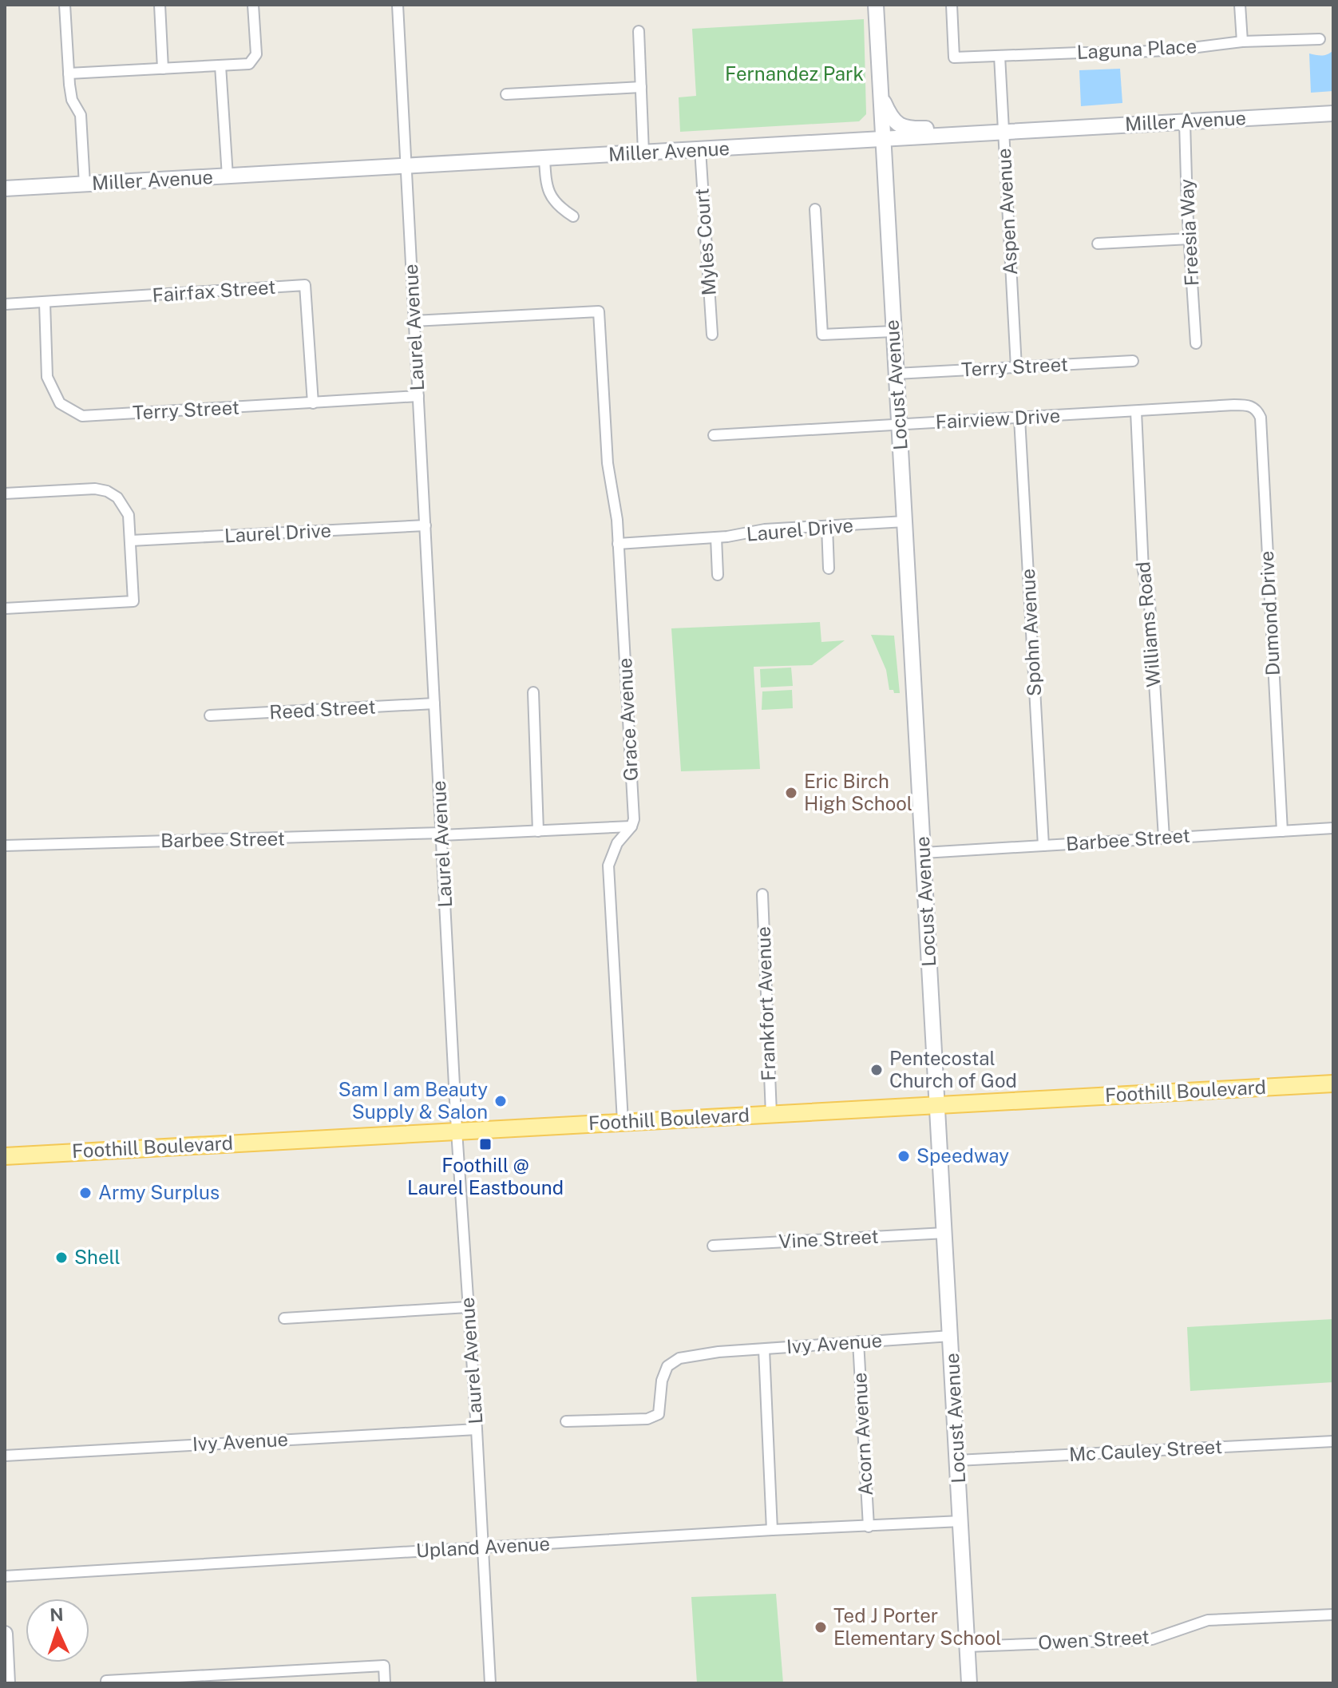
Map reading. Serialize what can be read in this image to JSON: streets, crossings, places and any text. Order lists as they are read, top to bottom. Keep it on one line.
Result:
{"streets":{"main road":["Foothill Boulevard"],"street":["Laguna Place","Miller Avenue","Aspen Avenue","Freesia Way","Myles Court","Fairfax Street","Laurel Avenue","Terry Street","Locust Avenue","Fairview Drive","Laurel Drive","Dumond Drive","Williams Road","Spohn Avenue","Reed Street","Grace Avenue","Barbee Street","Frankfort Avenue","Vine Street","Ivy Avenue","Acorn Avenue","Mc Cauley Street","Upland Avenue","Owen Street"]},"crossings":[["Laguna Place","Aspen Avenue"],["Miller Avenue","Aspen Avenue"],["Miller Avenue","Freesia Way"],["Miller Avenue","Myles Court"],["Miller Avenue","Laurel Avenue"],["Miller Avenue","Locust Avenue"],["Aspen Avenue","Terry Street"],["Fairfax Street","Terry Street"],["Laurel Avenue","Terry Street"],["Laurel Avenue","Laurel Drive"],["Laurel Avenue","Reed Street"],["Laurel Avenue","Grace Avenue"],["Laurel Avenue","Barbee Street"],["Laurel Avenue","Foothill Boulevard"],["Laurel Avenue","Ivy Avenue"],["Laurel Avenue","Upland Avenue"],["Terry Street","Locust Avenue"],["Locust Avenue","Fairview Drive"],["Locust Avenue","Laurel Drive"],["Locust Avenue","Barbee Street"],["Locust Avenue","Foothill Boulevard"],["Locust Avenue","Vine Street"],["Locust Avenue","Ivy Avenue"],["Locust Avenue","Mc Cauley Street"],["Locust Avenue","Upland Avenue"],["Locust Avenue","Owen Street"],["Fairview Drive","Dumond Drive"],["Fairview Drive","Williams Road"],["Fairview Drive","Spohn Avenue"],["Laurel Drive","Grace Avenue"],["Dumond Drive","Barbee Street"],["Williams Road","Barbee Street"],["Spohn Avenue","Barbee Street"],["Grace Avenue","Barbee Street"],["Frankfort Avenue","Foothill Boulevard"],["Ivy Avenue","Acorn Avenue"],["Acorn Avenue","Upland Avenue"]],"parks":["Fernandez Park"],"places":{"other":["Eric Birch High School","Pentecostal Church of God","Sam I am Beauty Supply & Salon","Speedway","Army Surplus","Shell","Ted J Porter Elementary School"],"transit":["Foothill @ Laurel Eastbound"]},"north":"top"}
